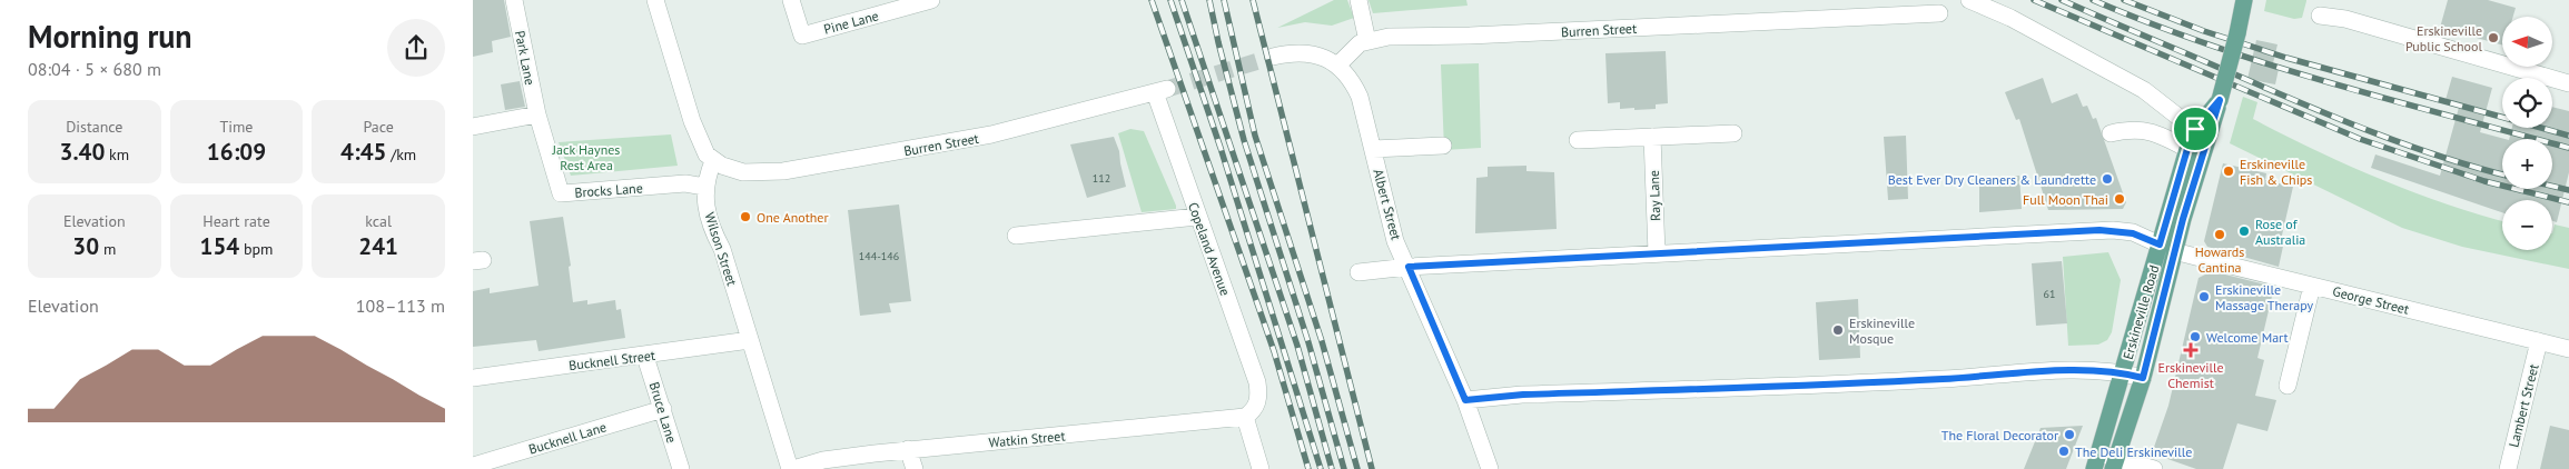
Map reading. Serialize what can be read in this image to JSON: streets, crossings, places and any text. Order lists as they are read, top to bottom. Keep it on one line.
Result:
{"streets":{"main road":["Erskineville Road"],"street":["Pine Lane","Burren Street","Park Lane","Brocks Lane","Ray Lane","Albert Street","Wilson Street","Copeland Avenue","George Street","Bucknell Street","Lambert Street","Bruce Lane","Bucknell Lane","Watkin Street"]},"crossings":[["Burren Street","Albert Street"],["Burren Street","Wilson Street"],["Burren Street","Copeland Avenue"],["Park Lane","Brocks Lane"],["Brocks Lane","Wilson Street"],["Ray Lane","George Street"],["Albert Street","George Street"],["Wilson Street","Bucknell Street"],["Wilson Street","Watkin Street"],["Copeland Avenue","Watkin Street"],["George Street","Erskineville Road"],["George Street","Lambert Street"],["Bucknell Street","Bruce Lane"],["Bruce Lane","Bucknell Lane"]],"parks":["Jack Haynes Rest Area"],"places":{"other":["Erskineville Public School","Erskineville Fish & Chips","Best Ever Dry Cleaners & Laundrette","Full Moon Thai","One Another","Rose of Australia","Howards Cantina","Erskineville Massage Therapy","Erskineville Mosque","Welcome Mart","The Floral Decorator","The Deli Erskineville"],"health":["Erskineville Chemist"]},"house_numbers":["112","144-146","61"],"north":"left","page":{"heading":["Morning run","08:04 · 5 × 680 m"],"map_buttons":["+","−"],"stats":[["Distance","3.40 km"],["Time","16:09"],["Pace","4:45 /km"],["Elevation","30 m"],["Heart rate","154 bpm"],["kcal","241"]],"chart":["Elevation","108–113 m"]}}
